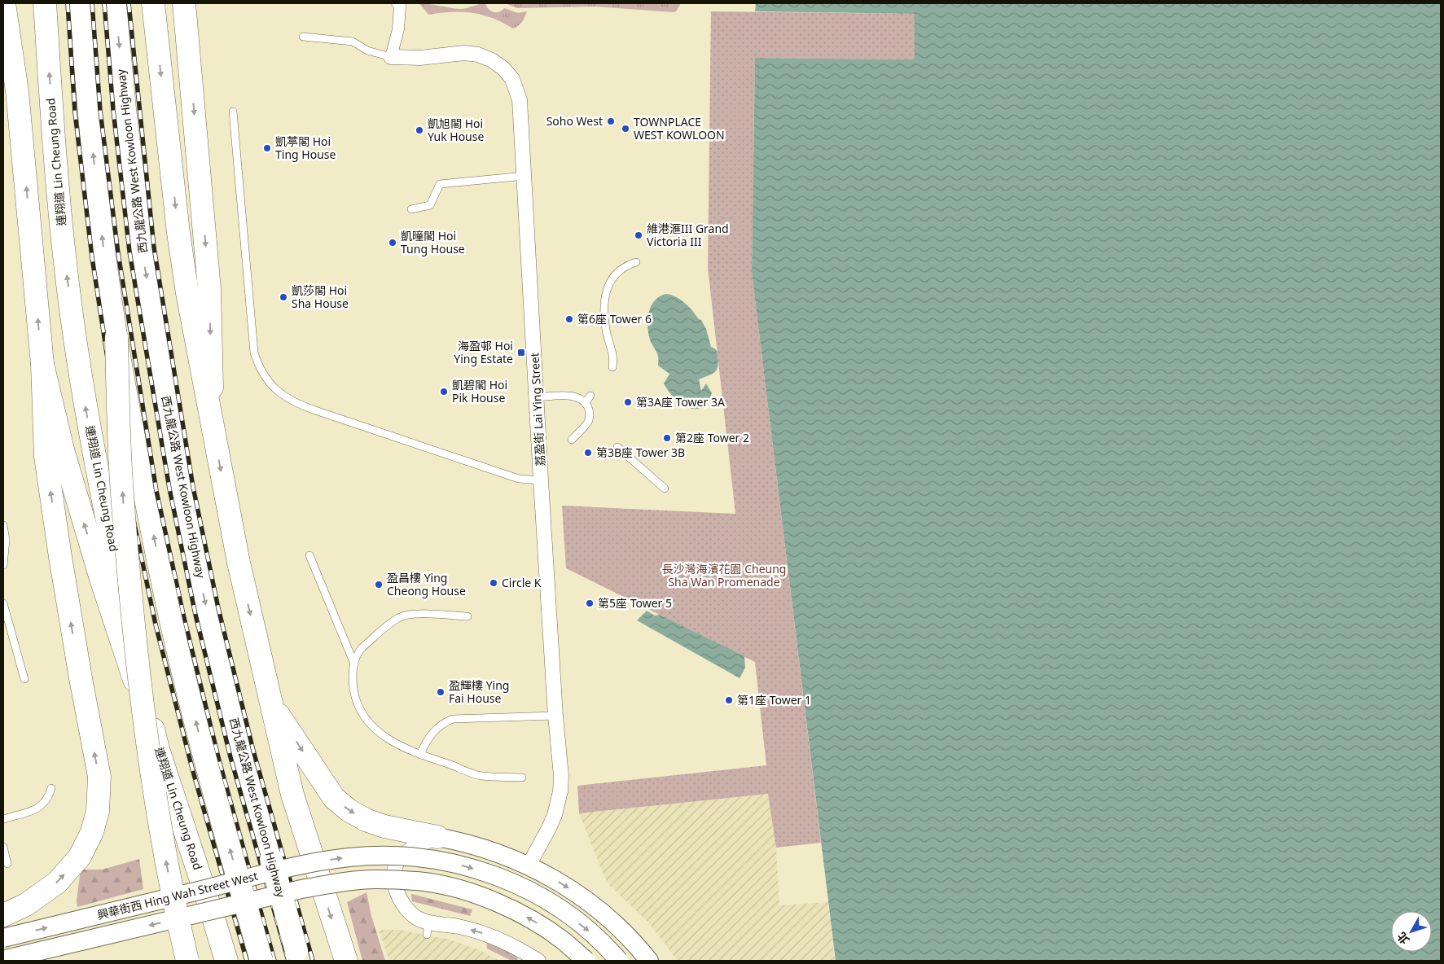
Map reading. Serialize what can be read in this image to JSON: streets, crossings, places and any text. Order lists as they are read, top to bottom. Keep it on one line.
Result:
{"streets":{"main road":["西九龍公路 West Kowloon Highway","連翔道 Lin Cheung Road"],"street":["荔盈街 Lai Ying Street","興華街西 Hing Wah Street West"]},"parks":["長沙灣海濱花園 Cheung Sha Wan Promenade"],"places":{"other":["Soho West","TOWNPLACE WEST KOWLOON","凱旭閣 Hoi Yuk House","凱葶閣 Hoi Ting House","維港滙III Grand Victoria III","凱曈閣 Hoi Tung House","凱莎閣 Hoi Sha House","第6座 Tower 6","凱碧閣 Hoi Pik House","第3A座 Tower 3A","第2座 Tower 2","第3B座 Tower 3B","Circle K","盈昌樓 Ying Cheong House","第5座 Tower 5","盈輝樓 Ying Fai House","第1座 Tower 1"],"transit":["海盈邨 Hoi Ying Estate"]},"north":"bottom left"}
